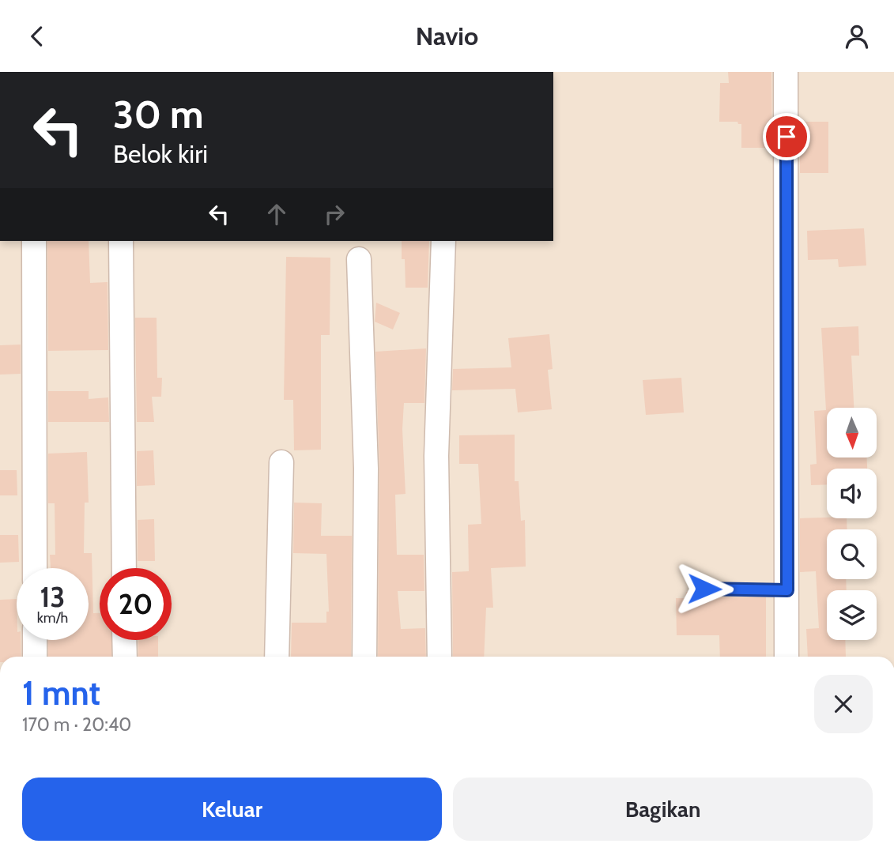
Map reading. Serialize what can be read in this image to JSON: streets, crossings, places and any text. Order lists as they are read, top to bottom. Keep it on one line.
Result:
{"north":"bottom","page":{"header":"Navio","turn":["30 m","Belok kiri"],"speed":"13 km/h","limit":"20","heading":["1 mnt","170 m · 20:40"],"buttons":["Keluar","Bagikan"]}}
